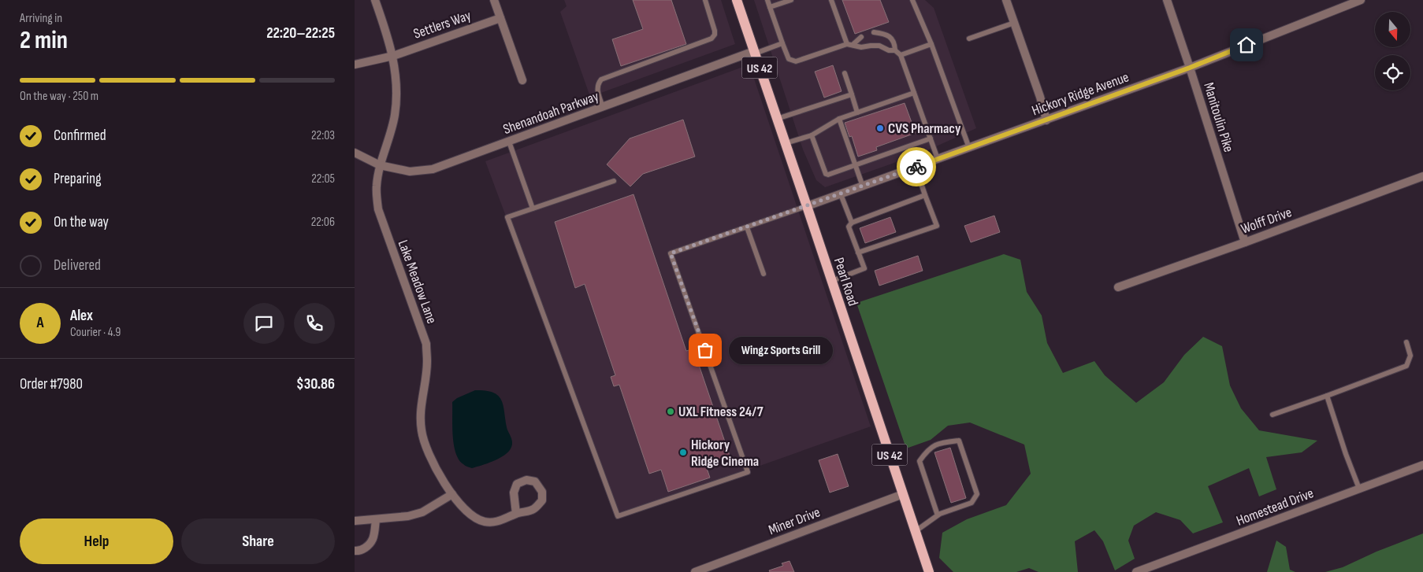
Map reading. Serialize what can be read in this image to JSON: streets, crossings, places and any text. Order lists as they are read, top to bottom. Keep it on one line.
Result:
{"streets":{"main road":["US 42","Pearl Road"],"street":["Settlers Way","Hickory Ridge Avenue","Shenandoah Parkway","Manitoulin Pike","Wolff Drive","Lake Meadow Lane","Homestead Drive","Miner Drive"]},"crossings":[["Settlers Way","Lake Meadow Lane"],["Hickory Ridge Avenue","Manitoulin Pike"],["Hickory Ridge Avenue","Pearl Road"],["Shenandoah Parkway","Lake Meadow Lane"],["Shenandoah Parkway","Pearl Road"],["Manitoulin Pike","Wolff Drive"],["Pearl Road","Miner Drive"]],"places":["CVS Pharmacy","Wingz Sports Grill","UXL Fitness 24/7","Hickory Ridge Cinema"],"north":"bottom","page":{"heading":["2 min","Arriving in","22:20–22:25"],"panel":["Alex","Courier · 4.9","Order #7980","$30.86"],"bar":"On the way · 250 m","list":[["Confirmed","22:03"],["Preparing","22:05"],["On the way","22:06"],"Delivered"],"round":"A","bubble":"Wingz Sports Grill","buttons":["Help","Share"]}}
